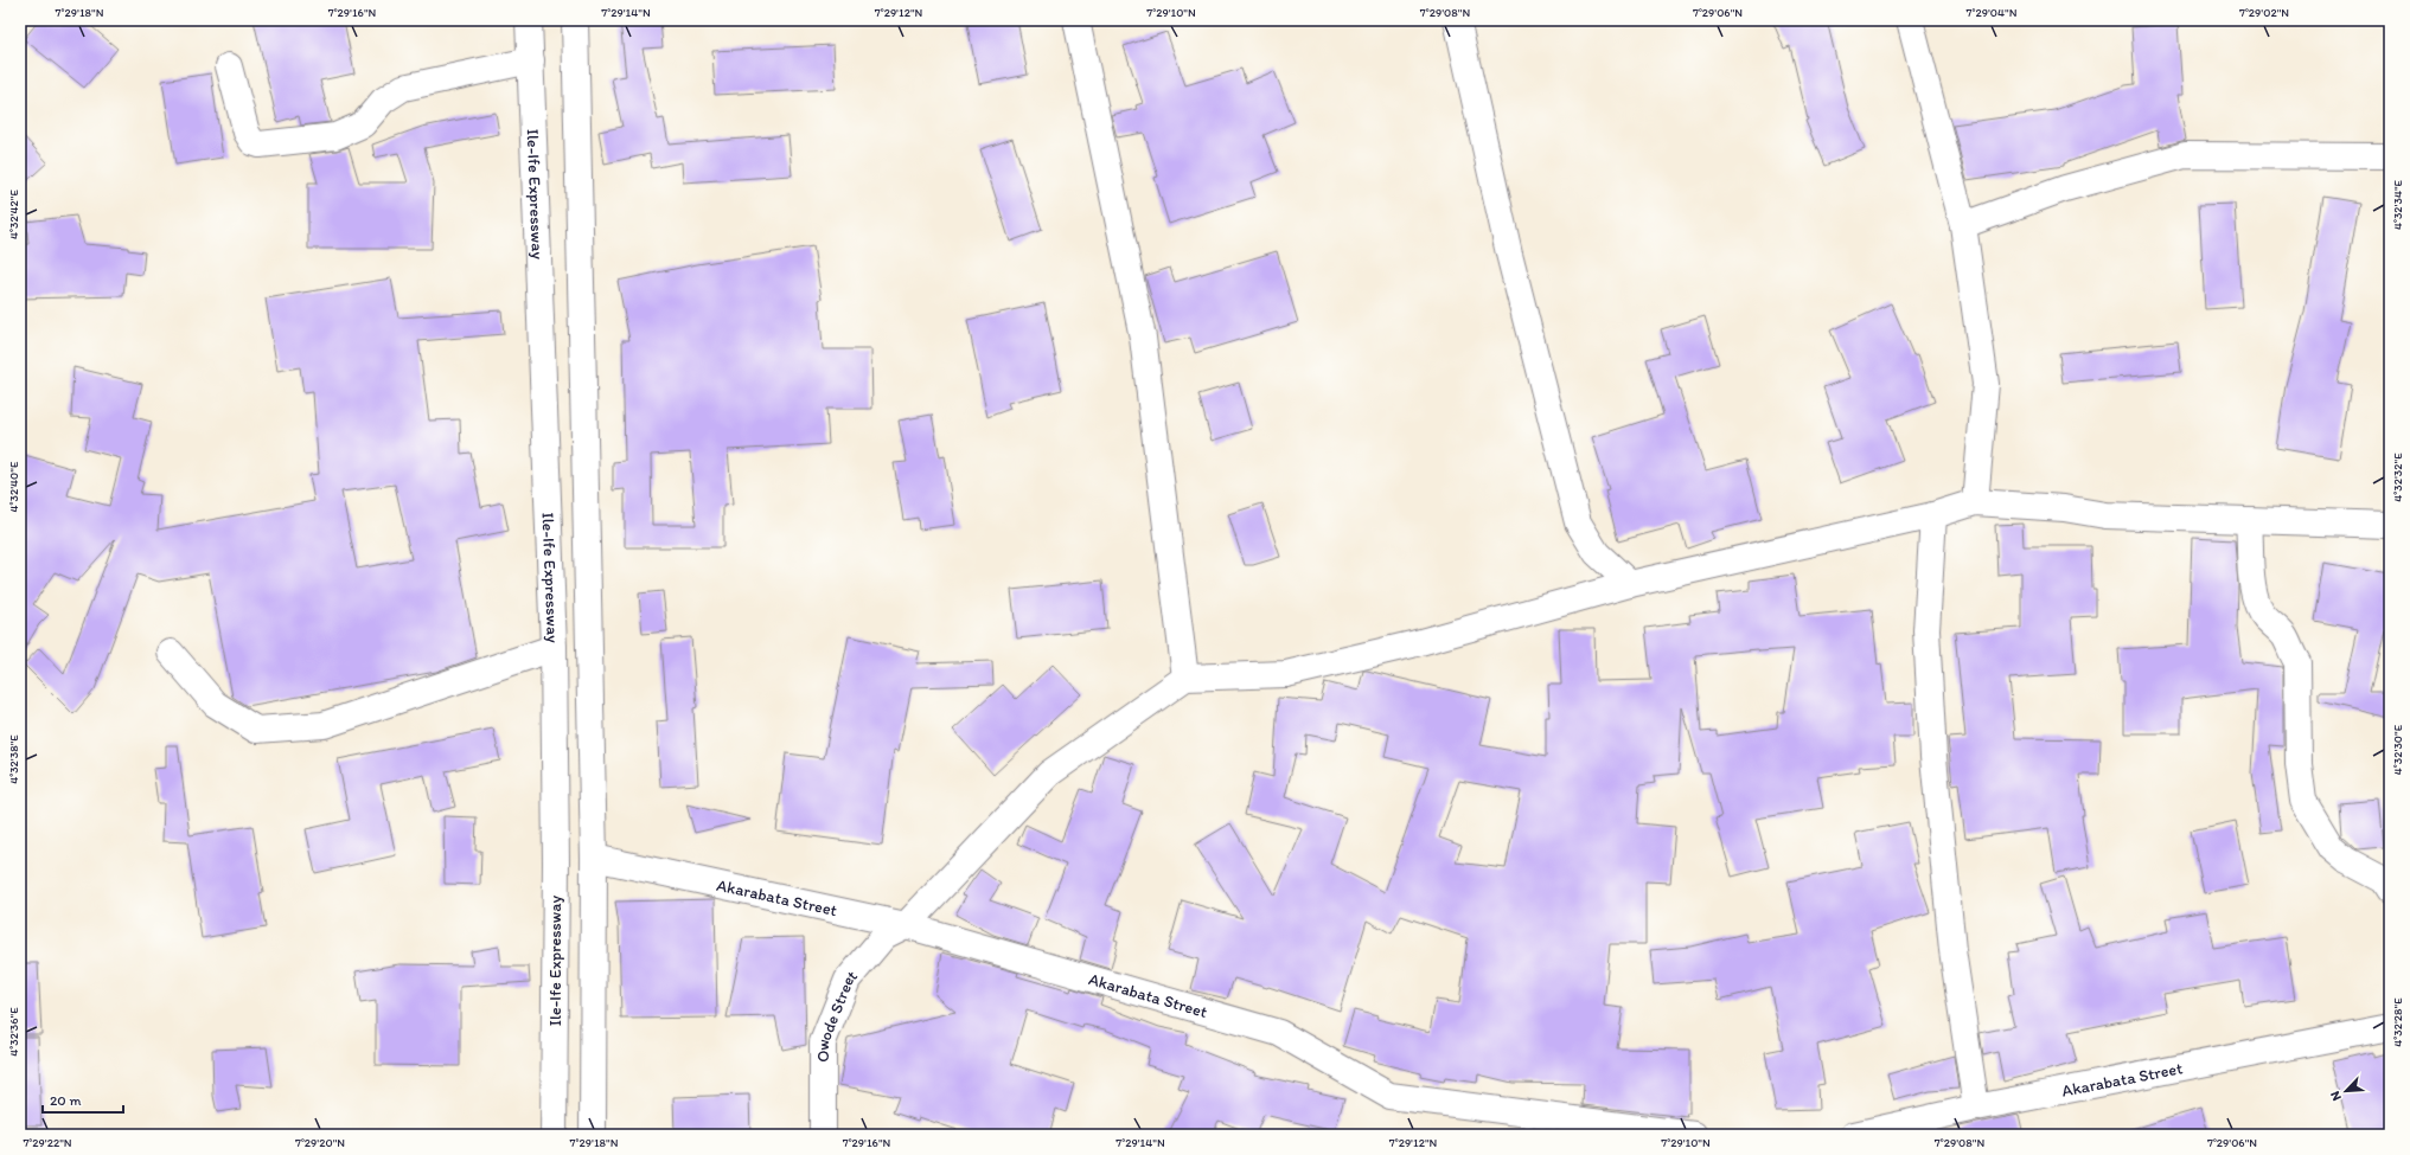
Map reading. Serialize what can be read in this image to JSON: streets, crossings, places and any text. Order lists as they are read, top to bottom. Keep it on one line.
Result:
{"streets":{"street":["Ile-Ife Expressway","Akarabata Street","Owode Street"]},"crossings":[["Akarabata Street","Owode Street"]],"scale_bar":"20 m","north":"bottom left","coordinates":["7°29'18\"N","7°29'16\"N","7°29'14\"N","7°29'12\"N","7°29'10\"N","7°29'08\"N","7°29'06\"N","7°29'04\"N","7°29'02\"N","4°32'34\"E","4°32'42\"E","4°32'32\"E","4°32'40\"E","4°32'30\"E","4°32'38\"E","4°32'28\"E","4°32'36\"E","7°29'22\"N","7°29'20\"N"]}
